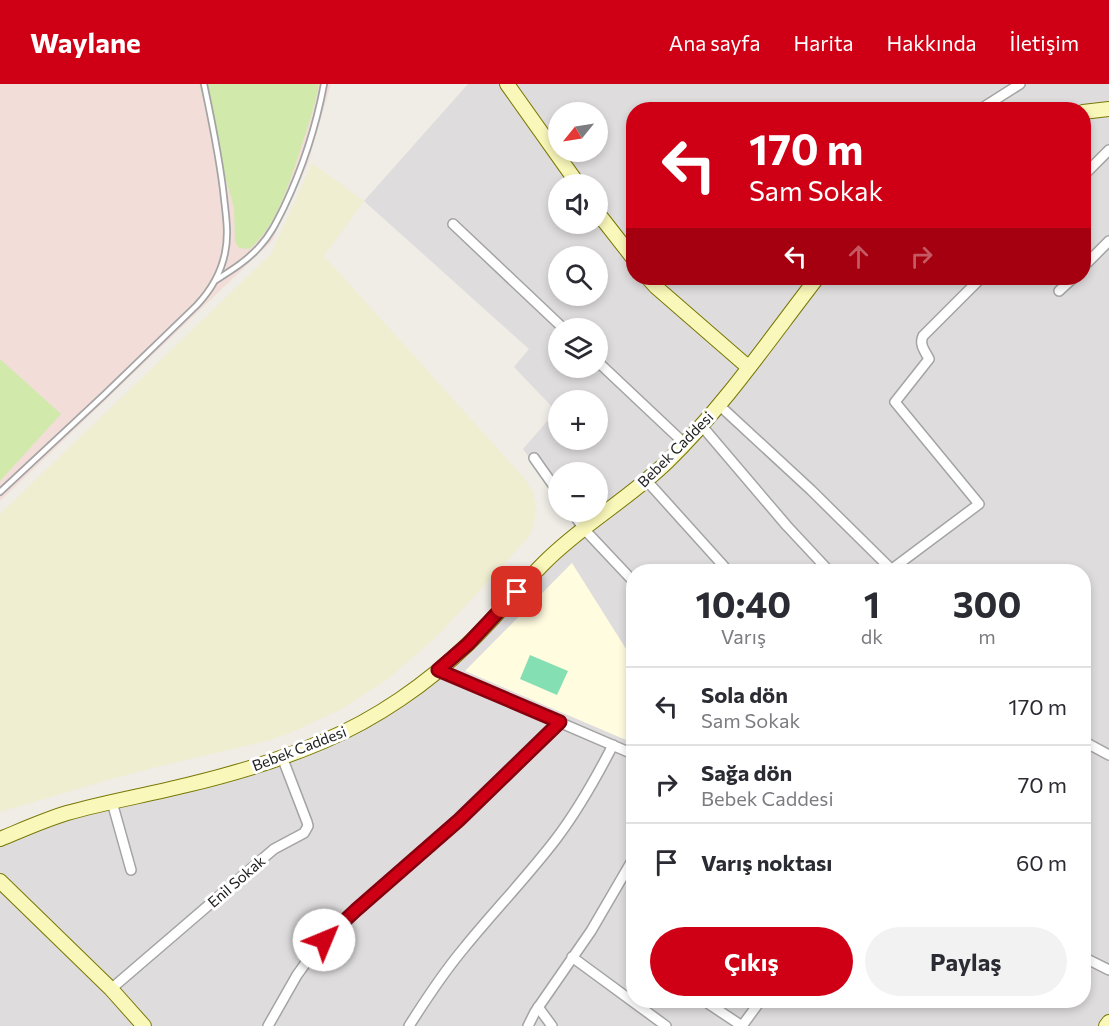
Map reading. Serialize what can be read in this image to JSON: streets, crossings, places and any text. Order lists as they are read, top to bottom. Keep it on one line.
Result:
{"streets":{"street":["Bebek Caddesi","Enil Sokak"]},"crossings":[["Bebek Caddesi","Enil Sokak"]],"north":"bottom left","page":{"header":"Waylane","nav":["Ana sayfa","Harita","Hakkında","İletişim"],"map_buttons":["+","−"],"turn":["170 m","Sam Sokak"],"eta":["10:40","Varış","1","dk","300","m"],"list":[{"name":"Sola dön","note":"Sam Sokak","value":"170 m"},{"name":"Sağa dön","note":"Bebek Caddesi","value":"70 m"},{"name":"Varış noktası","value":"60 m"}],"buttons":["Çıkış","Paylaş"]}}
